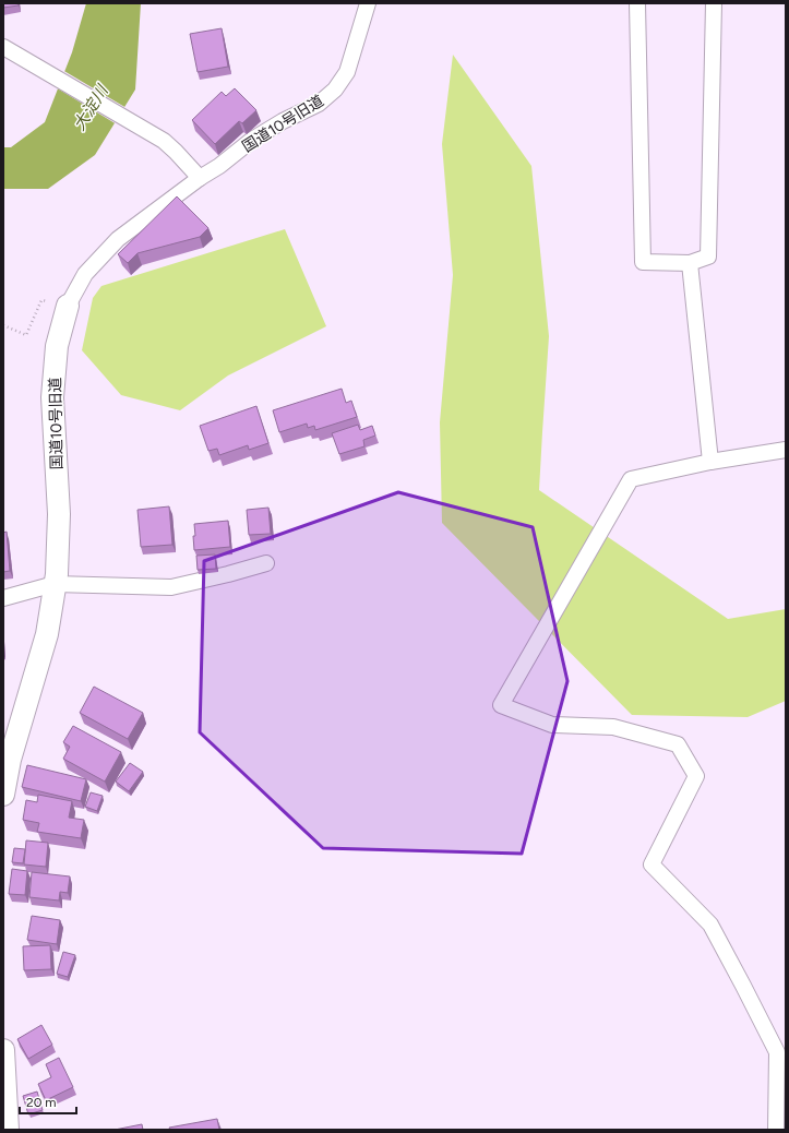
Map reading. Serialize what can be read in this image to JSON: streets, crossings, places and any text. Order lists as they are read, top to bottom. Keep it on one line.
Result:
{"streets":{"street":["国道10号旧道"]},"water":["大淀川"],"scale_bar":"20 m"}
